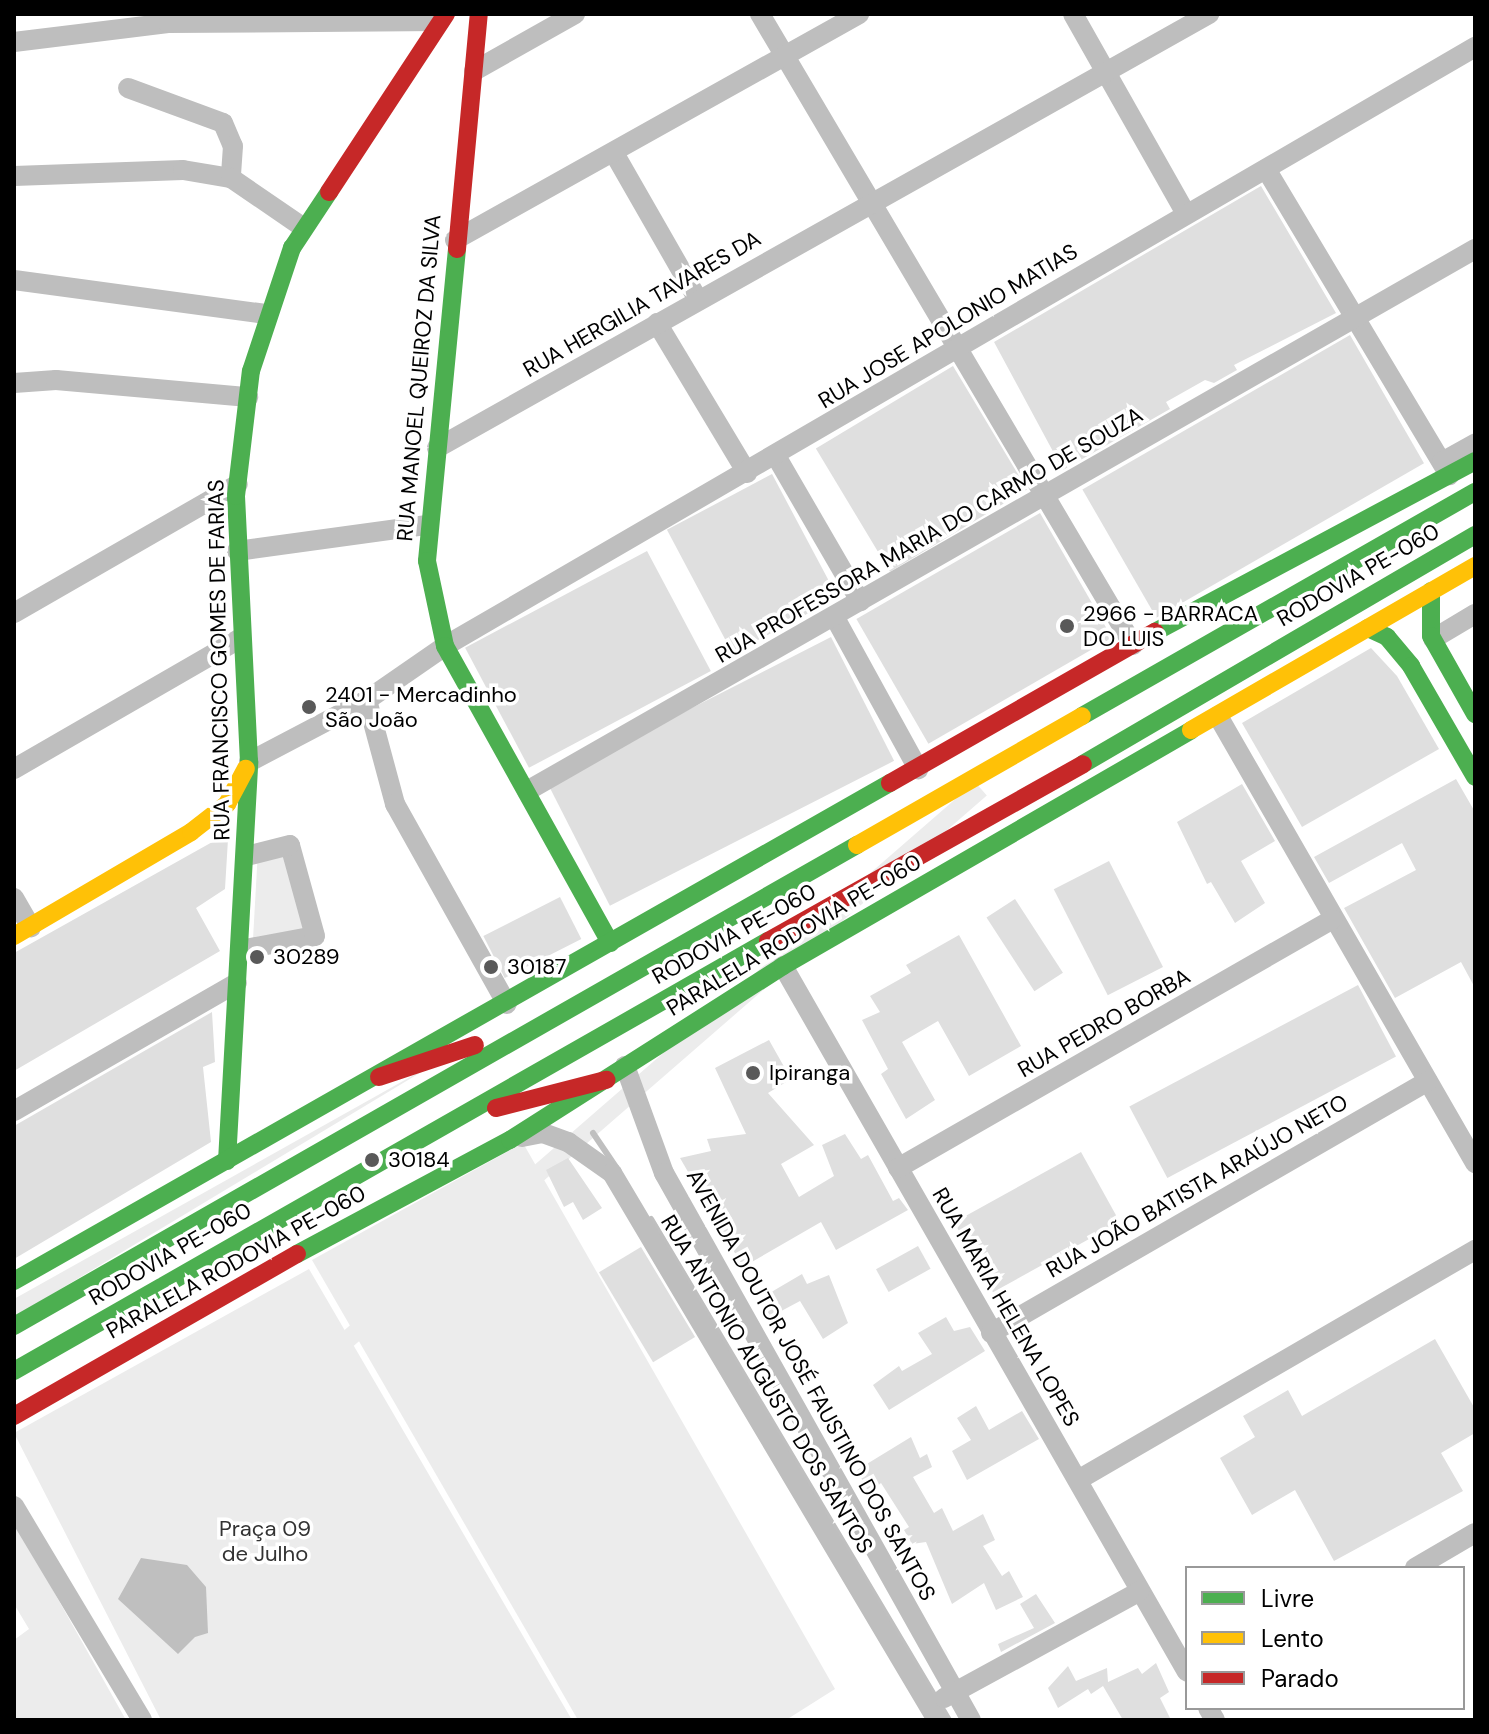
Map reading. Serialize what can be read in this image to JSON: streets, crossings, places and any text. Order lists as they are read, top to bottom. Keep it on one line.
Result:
{"streets":{"main road":["RUA MANOEL QUEIROZ DA SILVA","RODOVIA PE-060","RUA FRANCISCO GOMES DE FARIAS","PARALELA RODOVIA PE-060"],"street":["RUA HERGILIA TAVARES DA","RUA JOSE APOLONIO MATIAS","RUA PROFESSORA MARIA DO CARMO DE SOUZA","RUA PEDRO BORBA","RUA JOÃO BATISTA ARAÚJO NETO","RUA MARIA HELENA LOPES","RUA ANTONIO AUGUSTO DOS SANTOS","AVENIDA DOUTOR JOSÉ FAUSTINO DOS SANTOS"]},"crossings":[["RUA HERGILIA TAVARES DA","RUA MANOEL QUEIROZ DA SILVA"],["RUA JOSE APOLONIO MATIAS","RUA MANOEL QUEIROZ DA SILVA"],["RUA JOSE APOLONIO MATIAS","RUA FRANCISCO GOMES DE FARIAS"],["RUA MANOEL QUEIROZ DA SILVA","RUA PROFESSORA MARIA DO CARMO DE SOUZA"],["PARALELA RODOVIA PE-060","RUA MARIA HELENA LOPES"],["PARALELA RODOVIA PE-060","RUA ANTONIO AUGUSTO DOS SANTOS"],["PARALELA RODOVIA PE-060","AVENIDA DOUTOR JOSÉ FAUSTINO DOS SANTOS"],["RUA PEDRO BORBA","RUA MARIA HELENA LOPES"],["RUA JOÃO BATISTA ARAÚJO NETO","RUA MARIA HELENA LOPES"],["RUA ANTONIO AUGUSTO DOS SANTOS","AVENIDA DOUTOR JOSÉ FAUSTINO DOS SANTOS"]],"parks":["Praça 09 de Julho"],"places":["2966 - BARRACA DO LUIS","2401 - Mercadinho São João","30289","30187","Ipiranga","30184"],"legend":["Livre","Lento","Parado"]}
